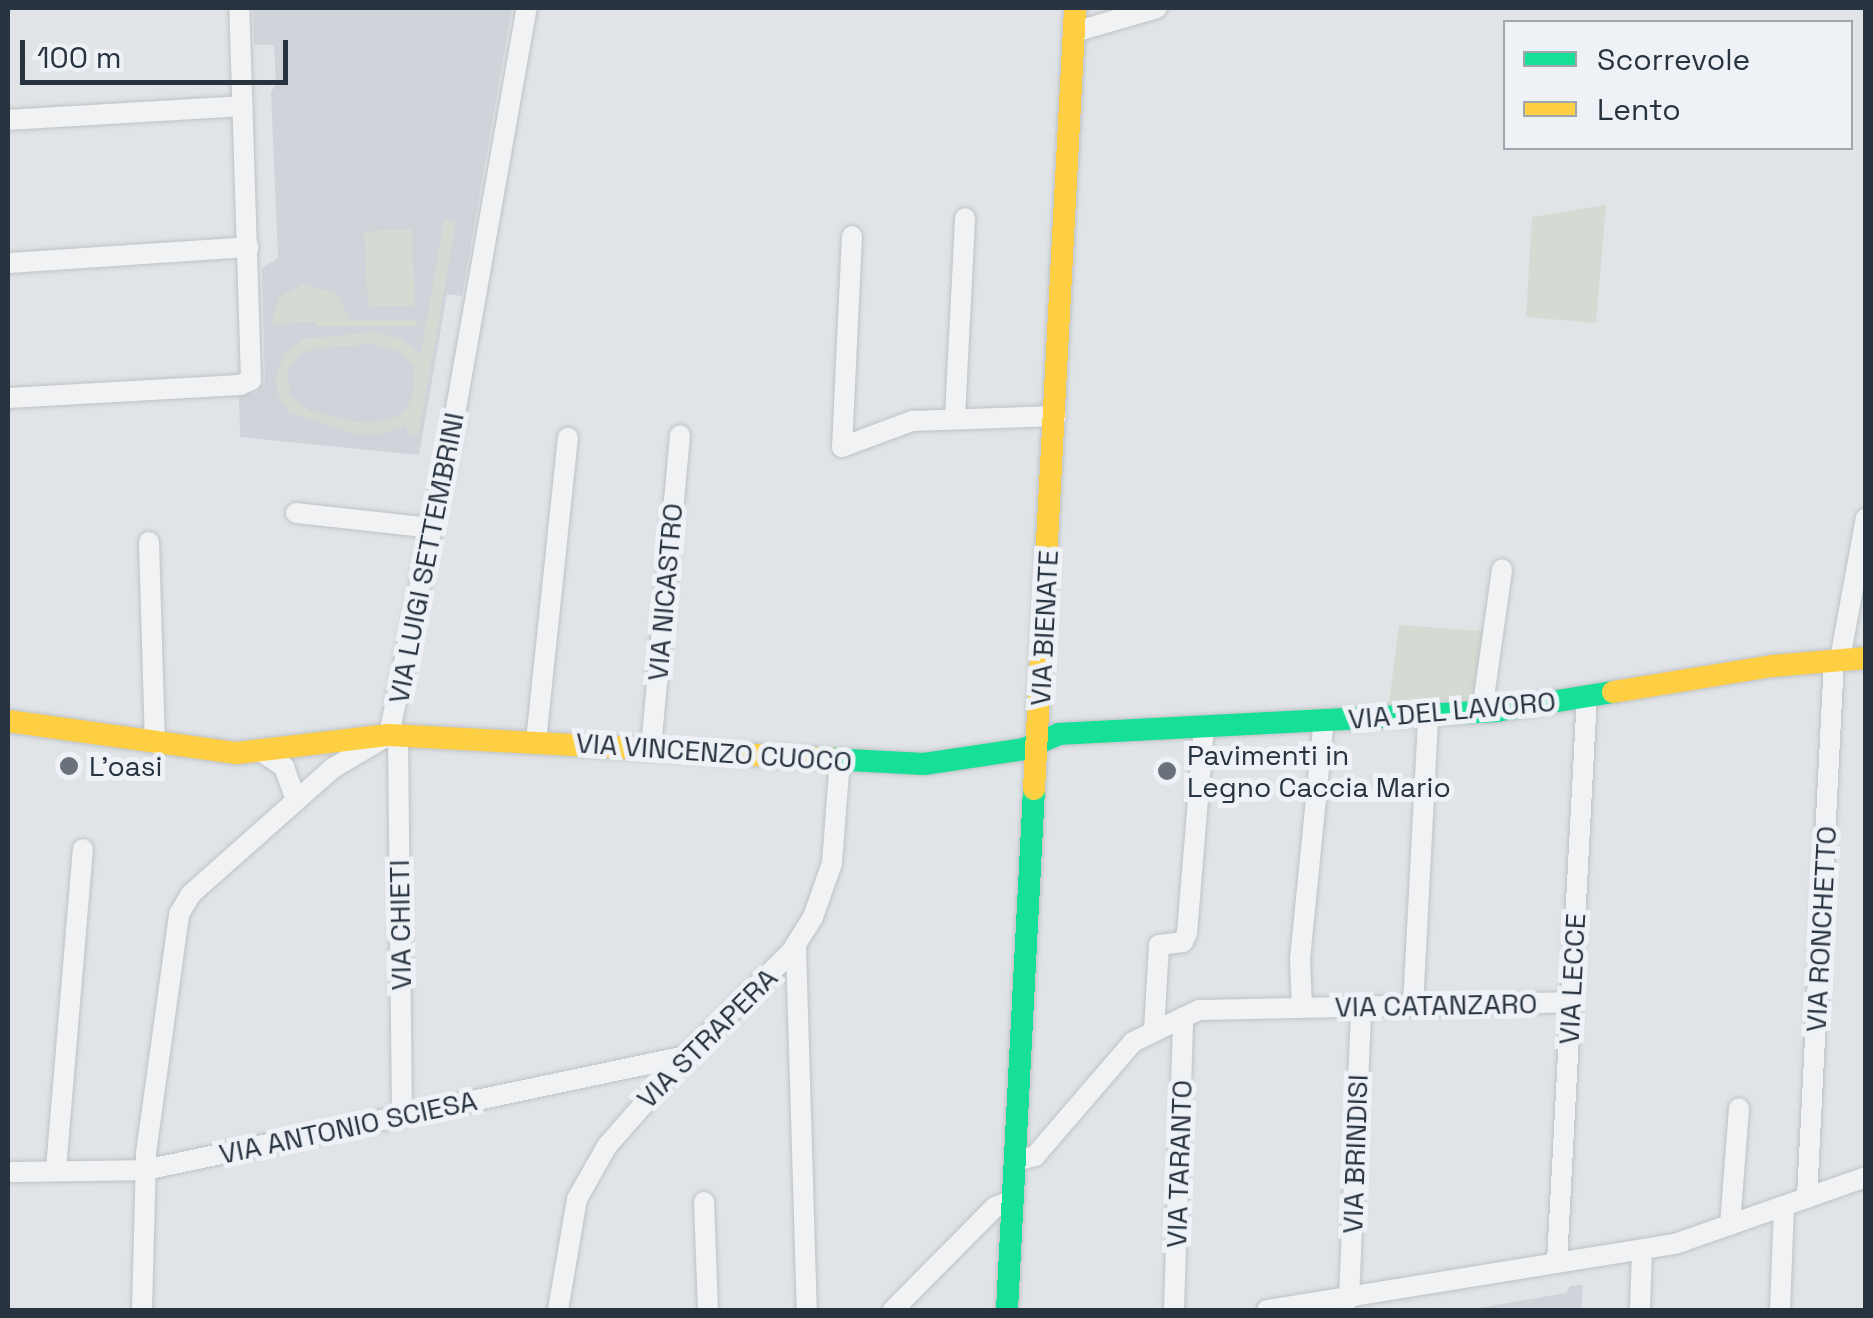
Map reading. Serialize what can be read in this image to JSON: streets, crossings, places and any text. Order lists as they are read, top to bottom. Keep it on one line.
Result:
{"streets":{"street":["VIA LUIGI SETTEMBRINI","VIA NICASTRO","VIA BIENATE","VIA DEL LAVORO","VIA VINCENZO CUOCO","VIA CHIETI","VIA RONCHETTO","VIA LECCE","VIA CATANZARO","VIA STRAPERA","VIA ANTONIO SCIESA","VIA BRINDISI","VIA TARANTO"]},"crossings":[["VIA LUIGI SETTEMBRINI","VIA VINCENZO CUOCO"],["VIA LUIGI SETTEMBRINI","VIA CHIETI"],["VIA LUIGI SETTEMBRINI","VIA ANTONIO SCIESA"],["VIA NICASTRO","VIA VINCENZO CUOCO"],["VIA BIENATE","VIA DEL LAVORO"],["VIA BIENATE","VIA VINCENZO CUOCO"],["VIA BIENATE","VIA CATANZARO"],["VIA DEL LAVORO","VIA VINCENZO CUOCO"],["VIA DEL LAVORO","VIA RONCHETTO"],["VIA DEL LAVORO","VIA LECCE"],["VIA VINCENZO CUOCO","VIA CHIETI"],["VIA VINCENZO CUOCO","VIA STRAPERA"],["VIA CHIETI","VIA ANTONIO SCIESA"],["VIA LECCE","VIA CATANZARO"],["VIA CATANZARO","VIA BRINDISI"],["VIA CATANZARO","VIA TARANTO"],["VIA STRAPERA","VIA ANTONIO SCIESA"]],"places":["L'oasi","Pavimenti in Legno Caccia Mario"],"legend":["Scorrevole","Lento"],"scale_bar":"100 m"}
